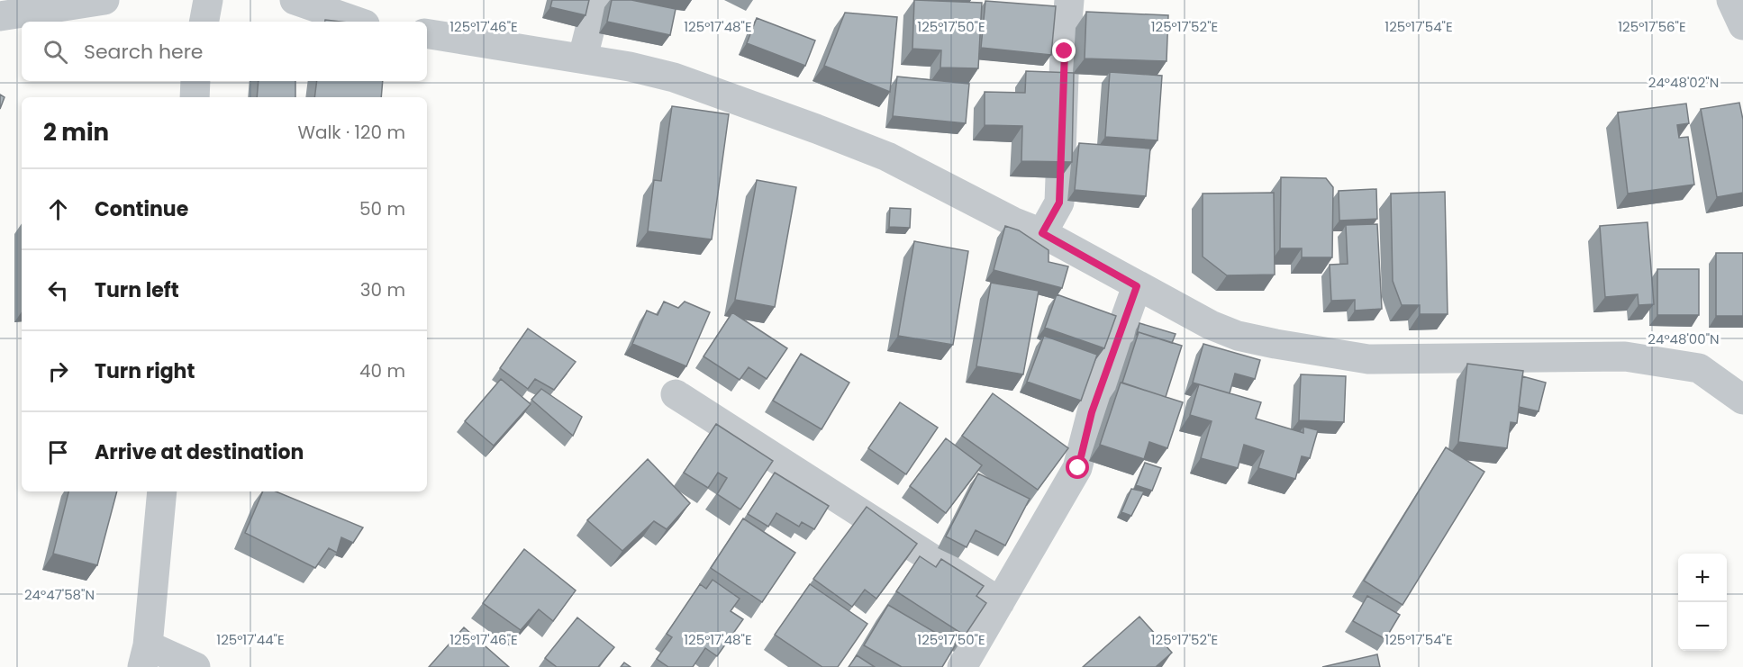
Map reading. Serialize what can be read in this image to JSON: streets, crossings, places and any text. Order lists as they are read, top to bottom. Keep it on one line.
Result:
{"page":{"search":"Search here","heading":["2 min","Walk · 120 m"],"list":[["Continue","50 m"],["Turn left","30 m"],["Turn right","40 m"],"Arrive at destination"],"map_buttons":["+","−"]},"coordinates":["125°17'46\"E","125°17'48\"E","125°17'50\"E","125°17'52\"E","125°17'54\"E","125°17'56\"E","24°48'02\"N","24°48'00\"N","24°47'58\"N","125°17'44\"E"]}
